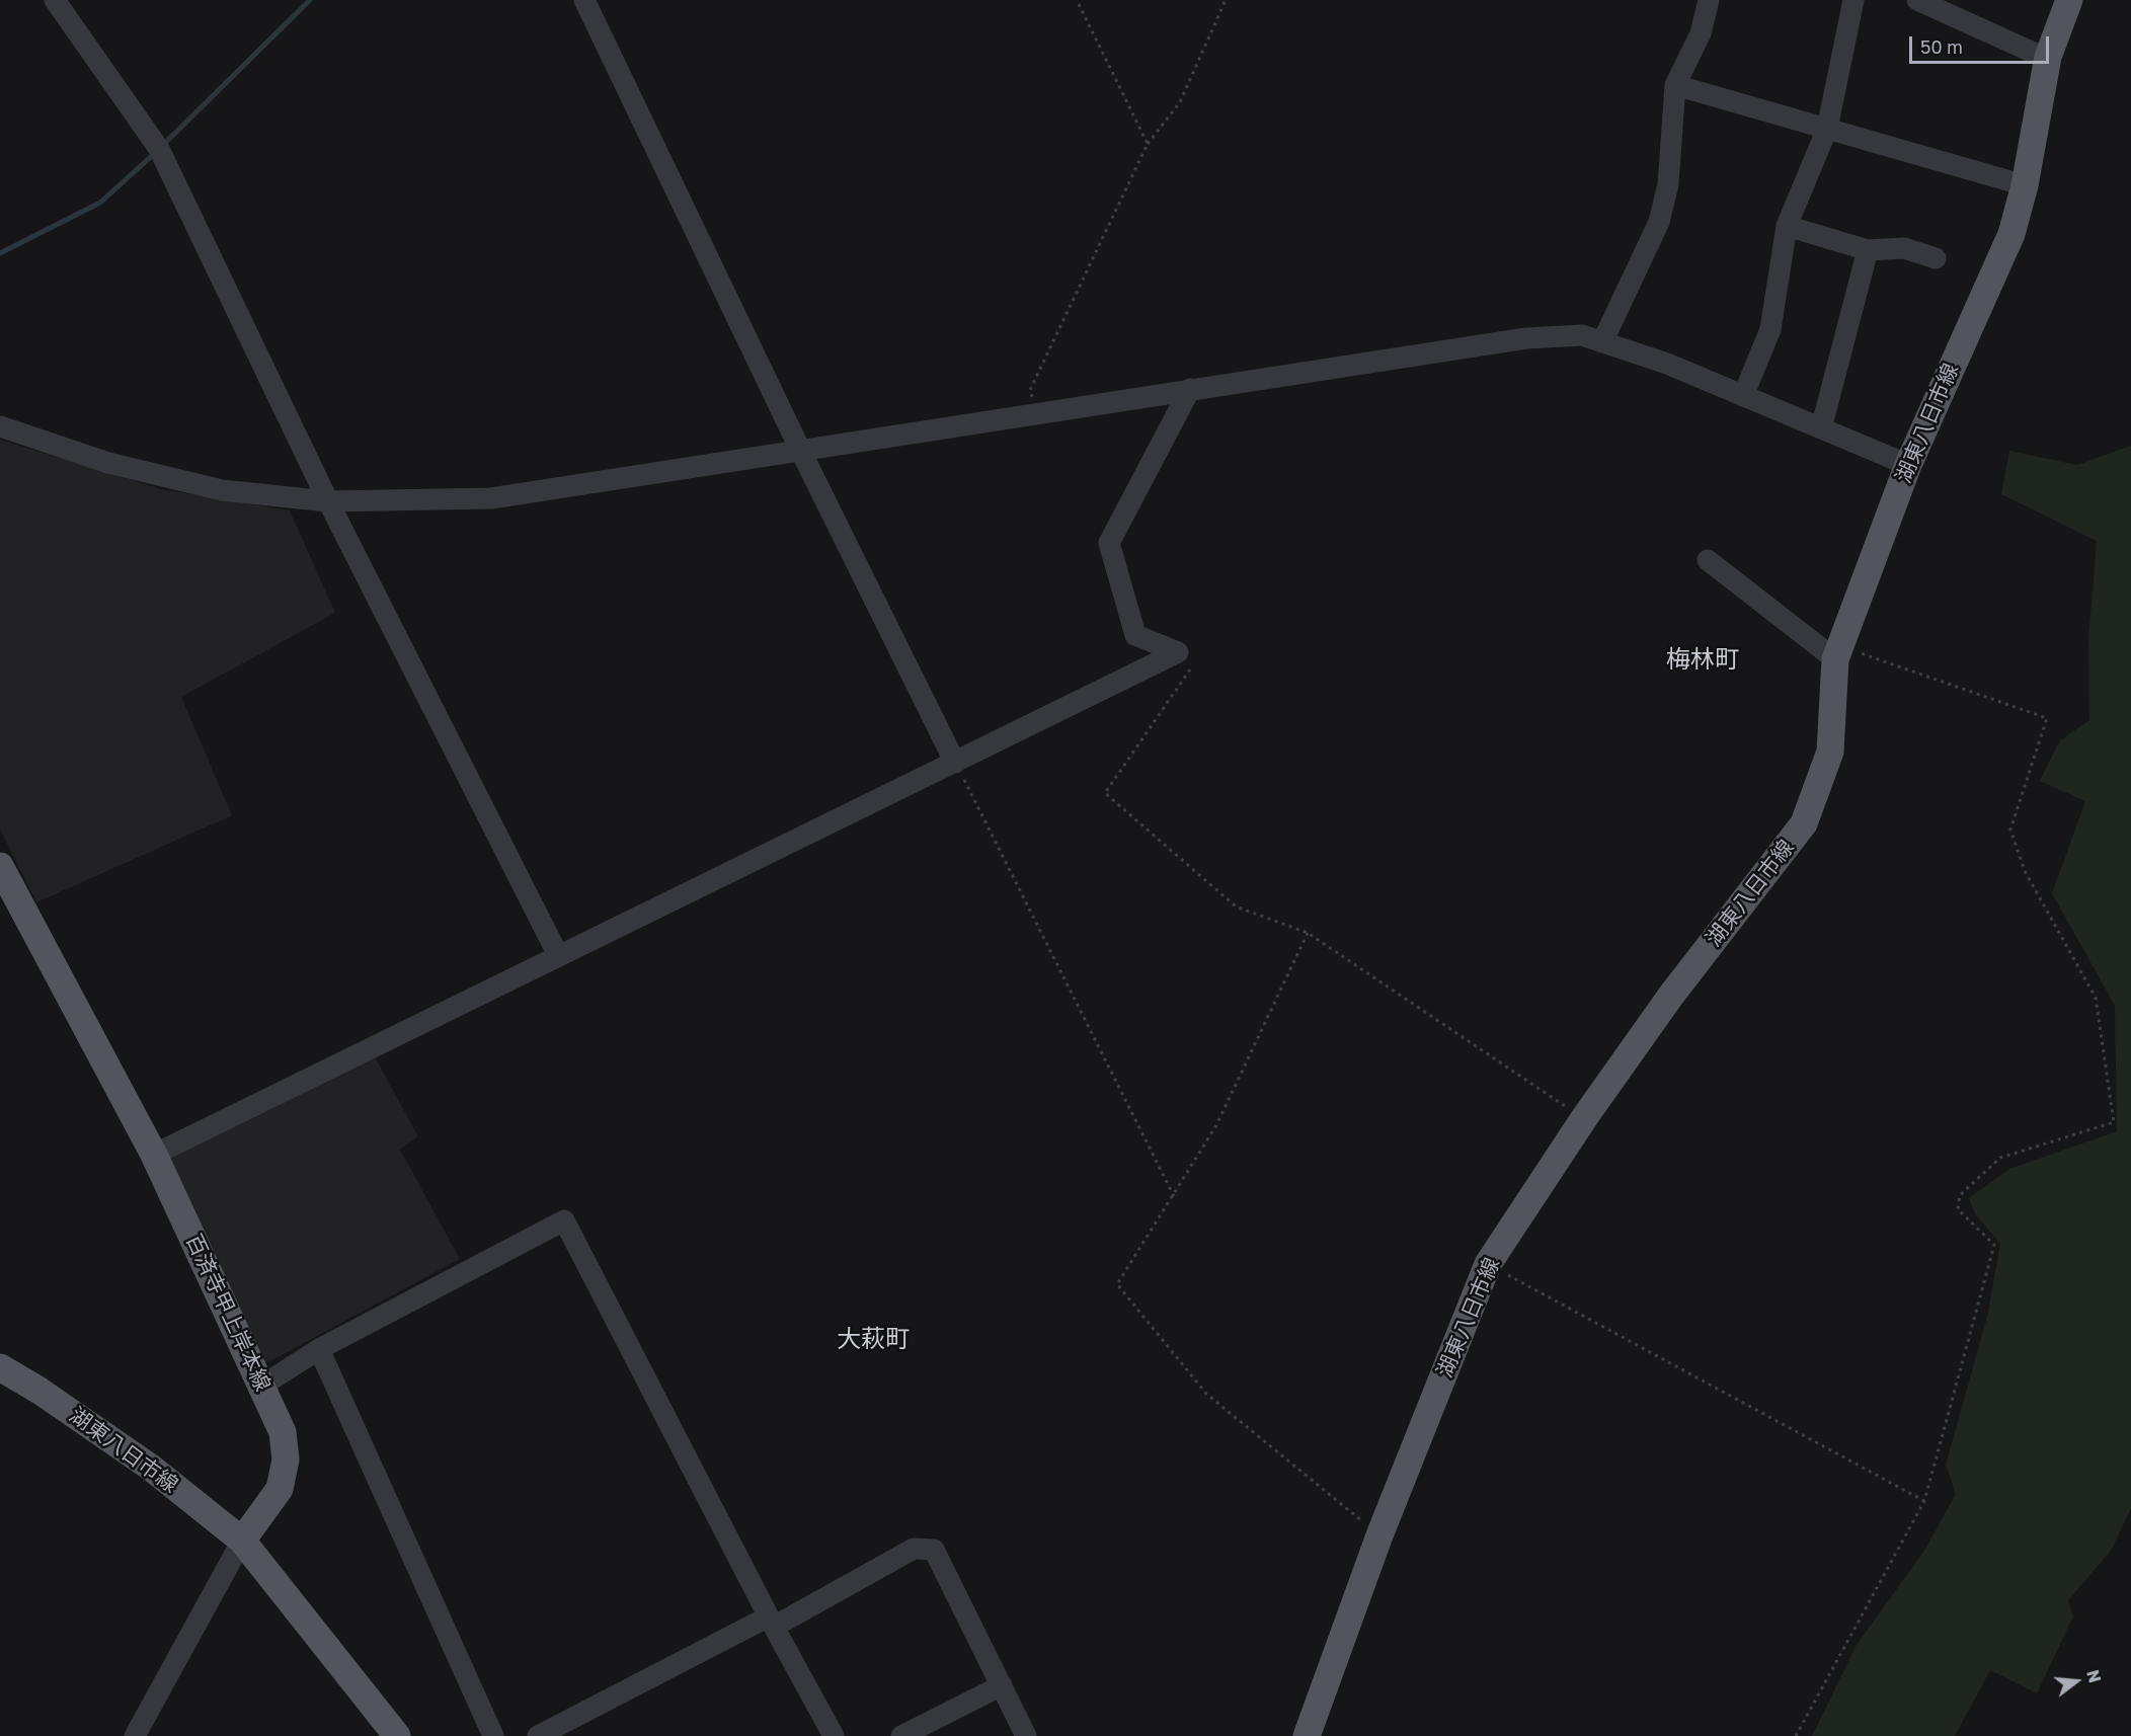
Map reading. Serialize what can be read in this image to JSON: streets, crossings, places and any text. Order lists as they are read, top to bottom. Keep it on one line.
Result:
{"streets":{"main road":["湖東八日市線","百済寺甲上岸本線"]},"crossings":[["湖東八日市線","百済寺甲上岸本線"]],"districts":["梅林町","大萩町"],"scale_bar":"50 m","north":"right"}
